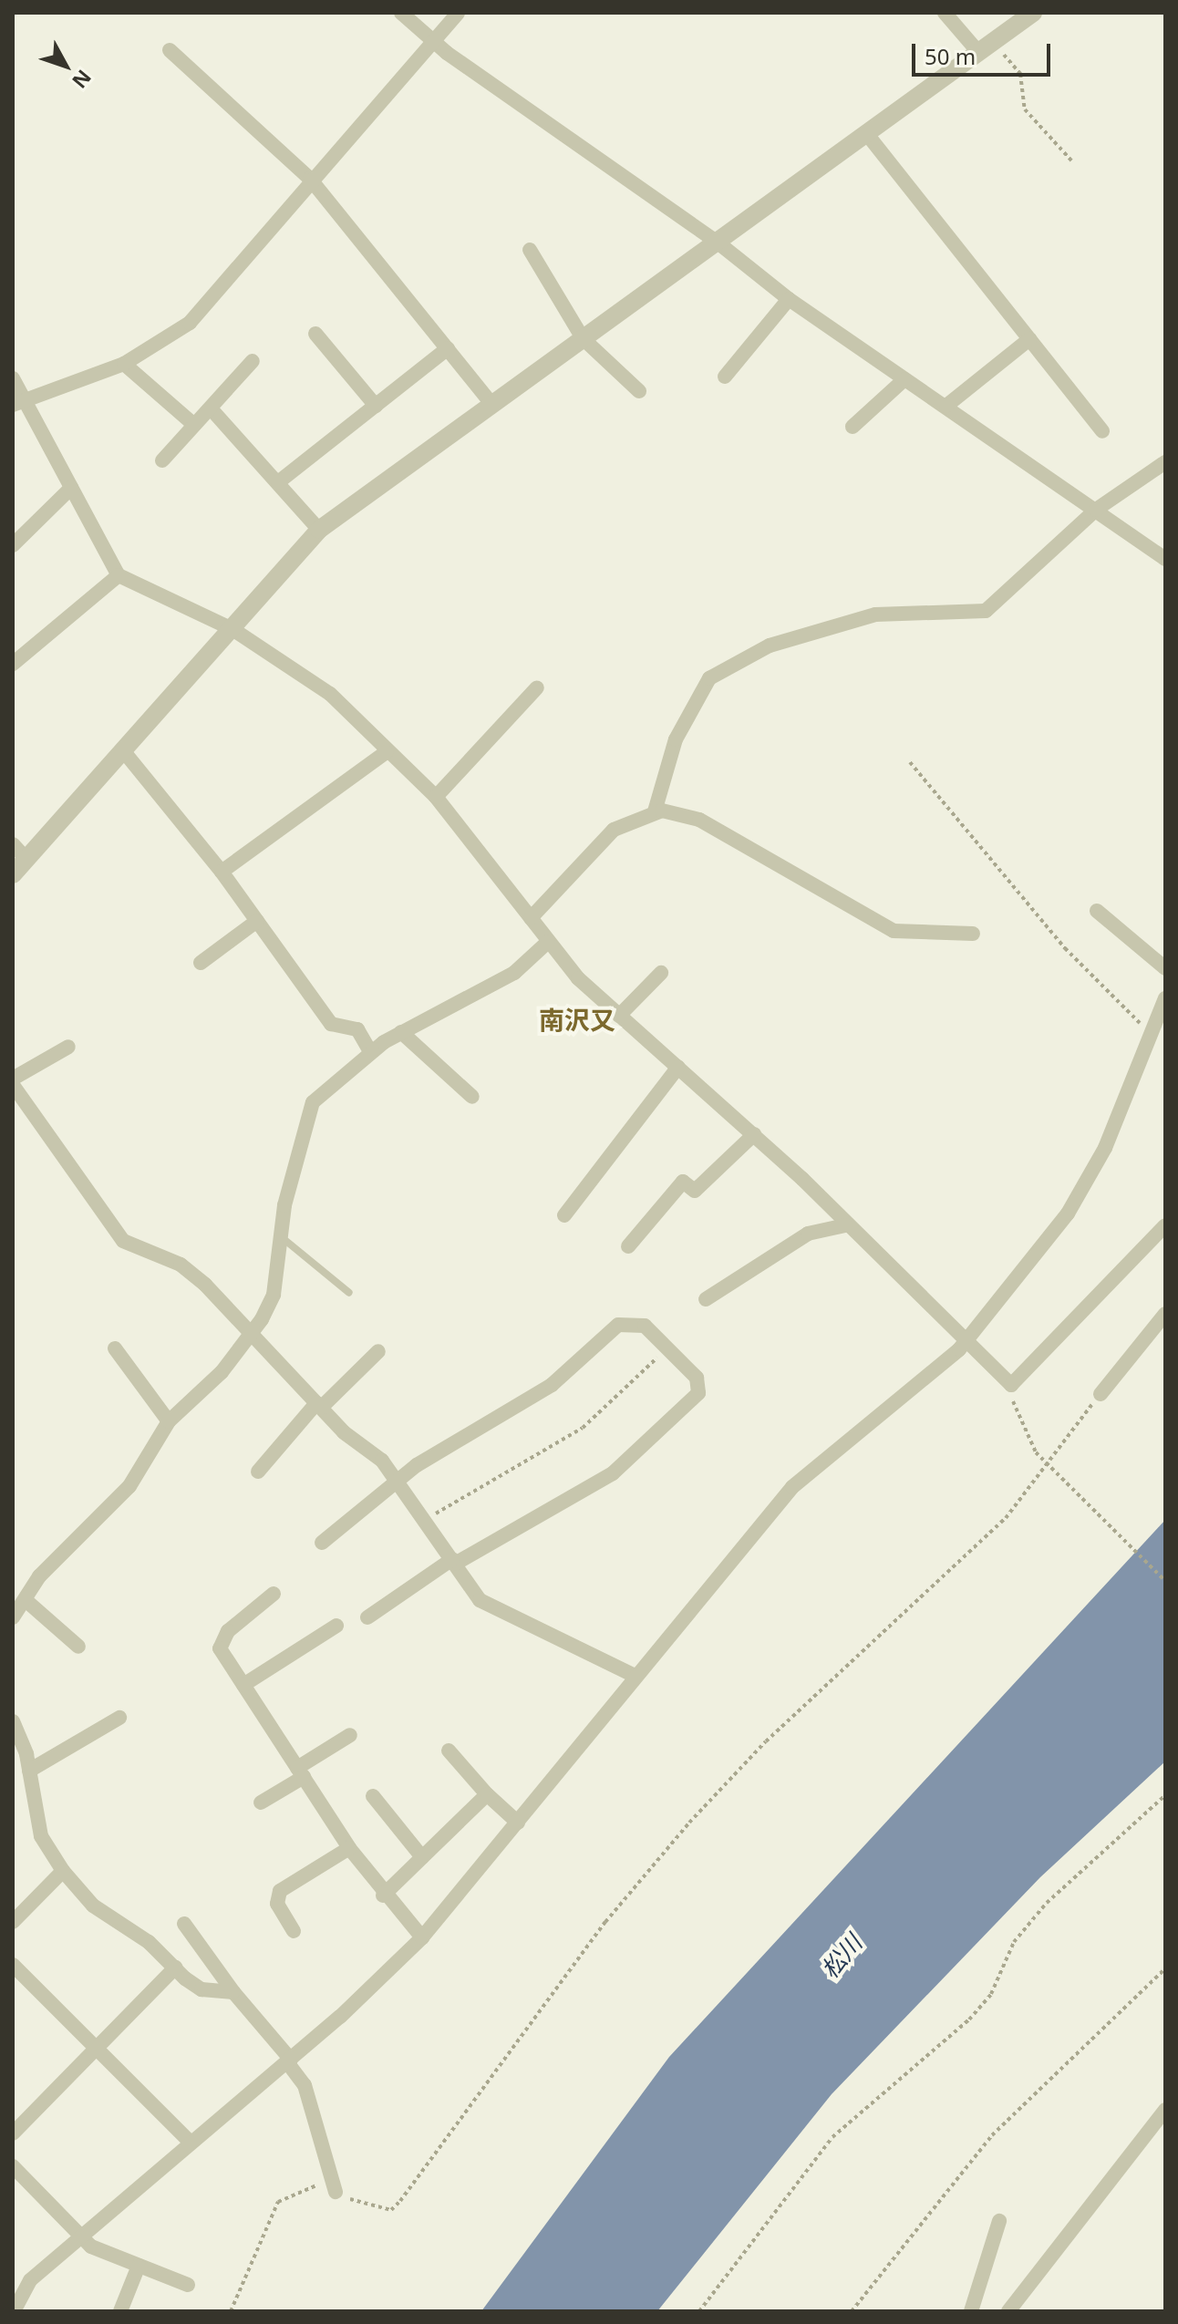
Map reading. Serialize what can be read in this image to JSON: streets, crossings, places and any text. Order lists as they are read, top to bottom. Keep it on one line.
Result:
{"districts":["南沢又"],"water":["松川"],"scale_bar":"50 m","north":"bottom right"}
